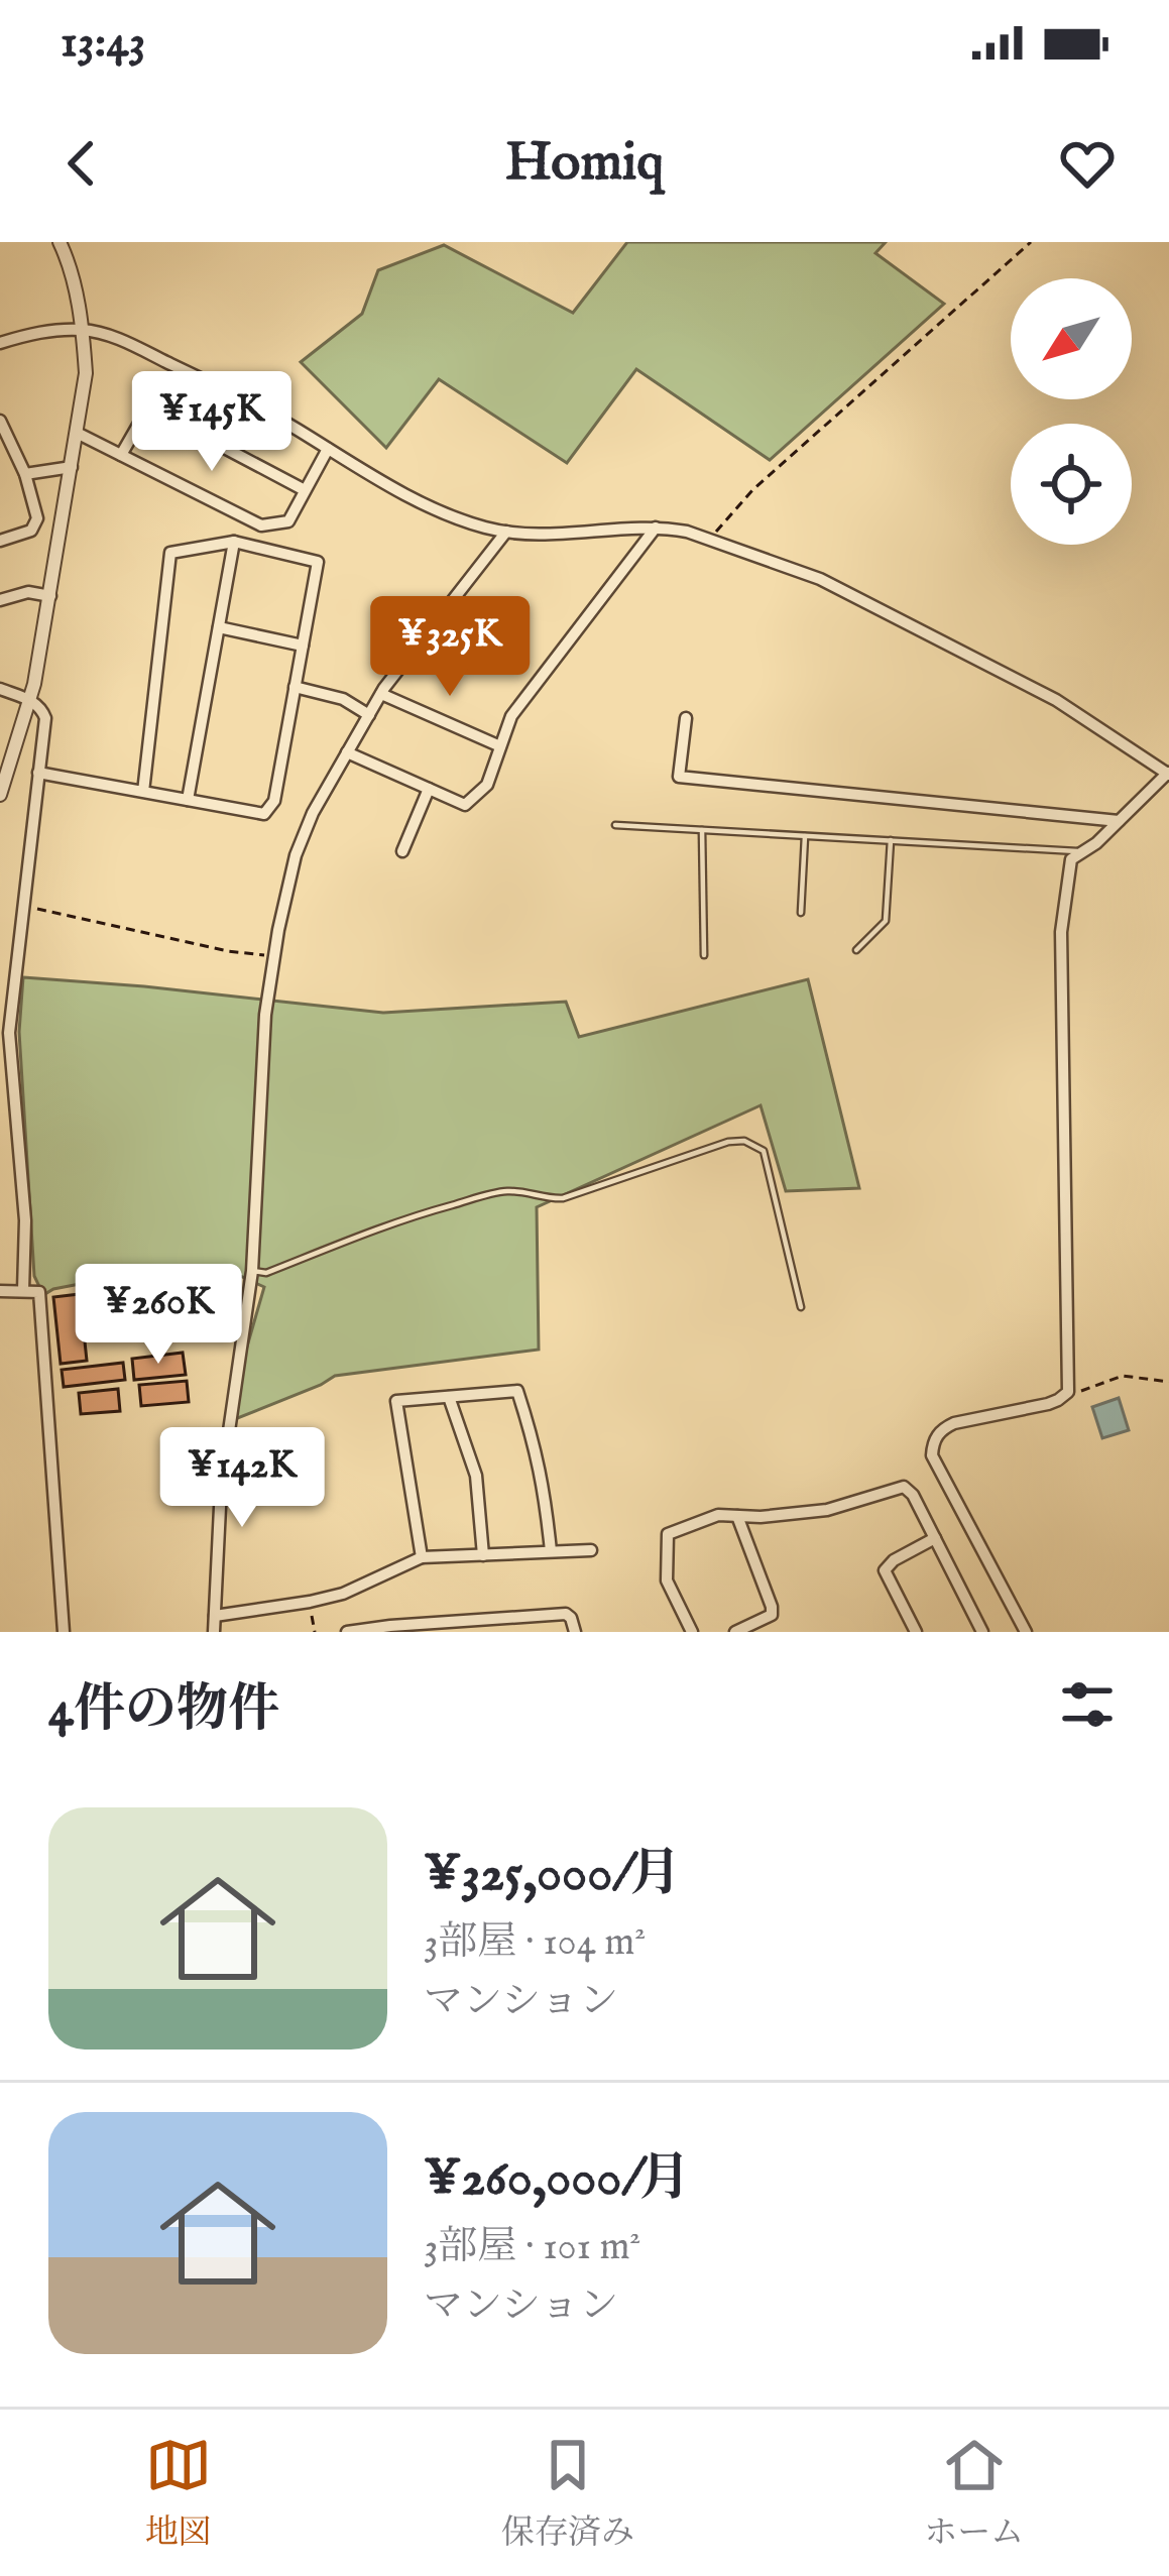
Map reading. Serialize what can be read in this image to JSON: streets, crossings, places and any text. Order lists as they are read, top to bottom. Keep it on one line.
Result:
{"north":"bottom left","page":{"status":"13:43","header":"Homiq","price":["¥145K","¥325K","¥260K","¥142K"],"heading":"4件の物件","list":[{"name":"¥325,000/月","note":"3部屋 · 104 m² · マンション"},{"name":"¥260,000/月","note":"3部屋 · 101 m² · マンション"}],"tabs":["地図","保存済み","ホーム"]}}
